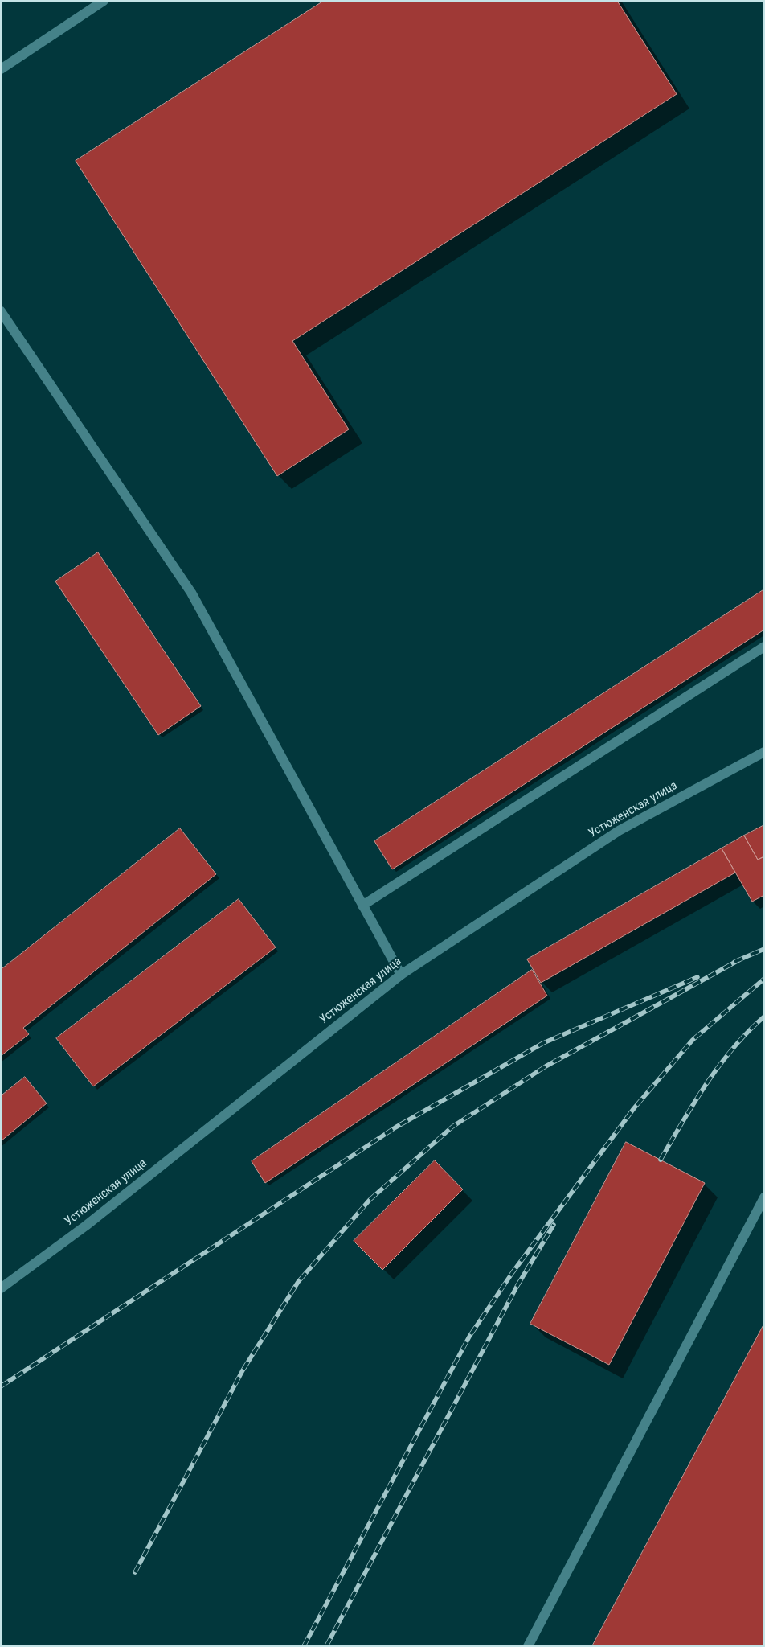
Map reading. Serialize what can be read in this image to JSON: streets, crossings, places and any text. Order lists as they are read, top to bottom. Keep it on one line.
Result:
{"streets":{"main road":["Устюженская улица"]}}
